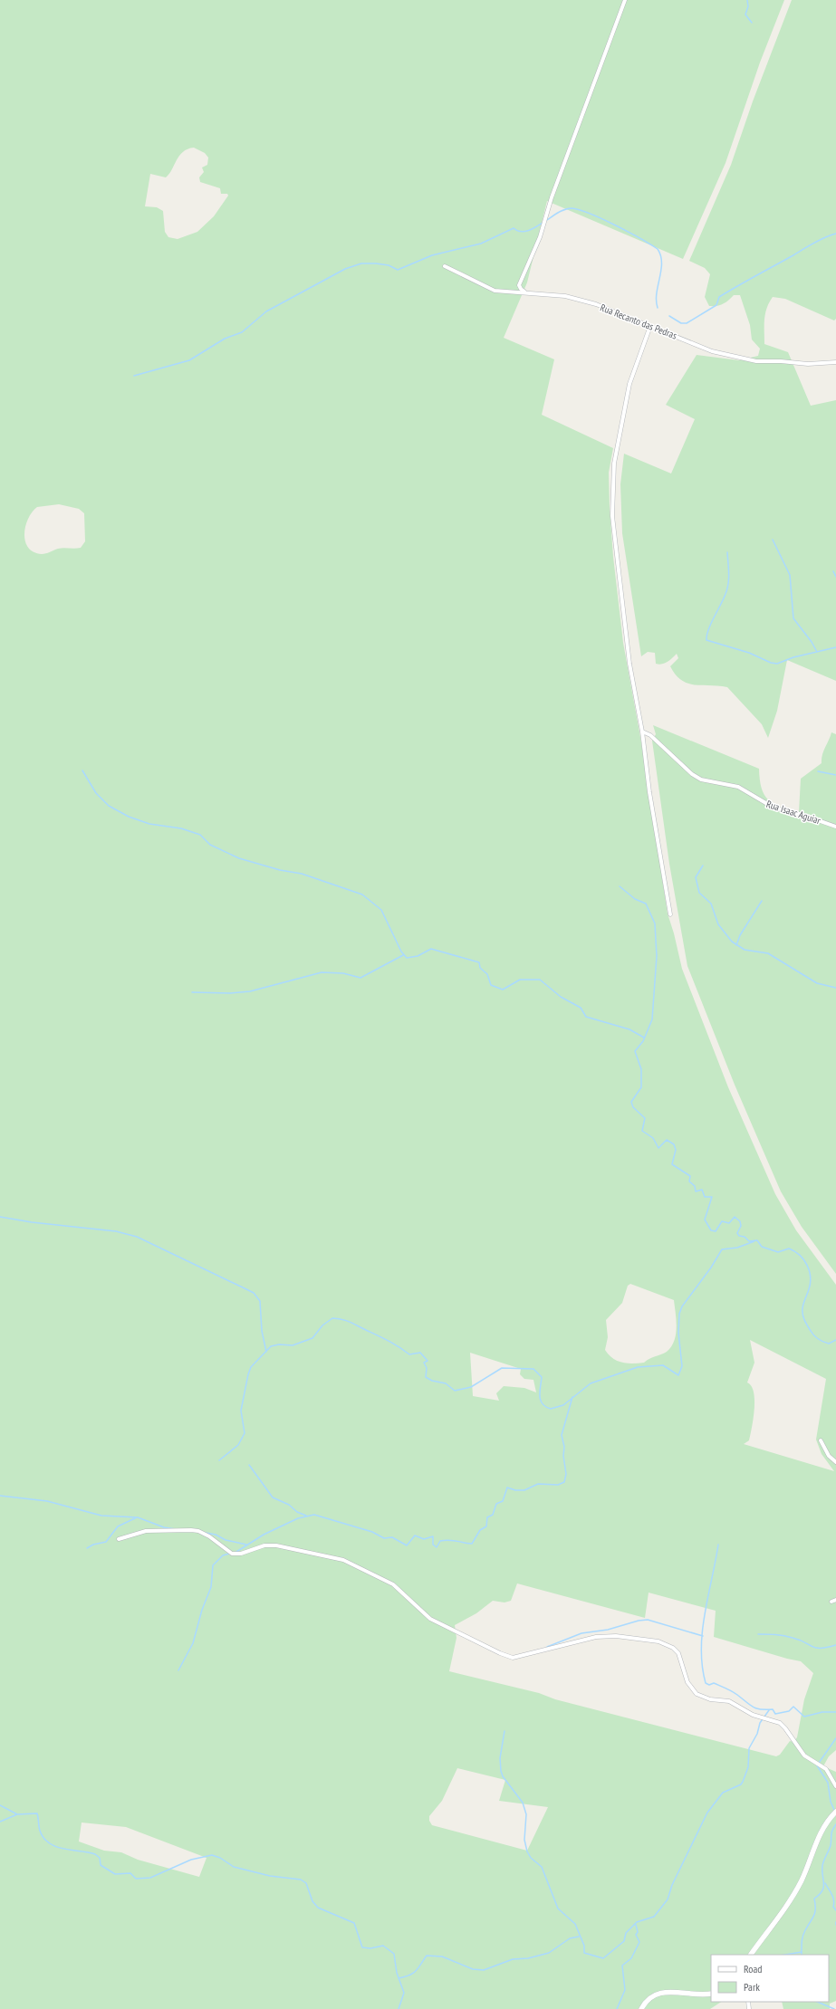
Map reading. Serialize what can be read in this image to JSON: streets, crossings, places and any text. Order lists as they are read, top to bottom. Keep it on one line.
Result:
{"streets":{"street":["Rua Recanto das Pedras","Rua Isaac Aguiar"]},"legend":["Road","Park"]}
